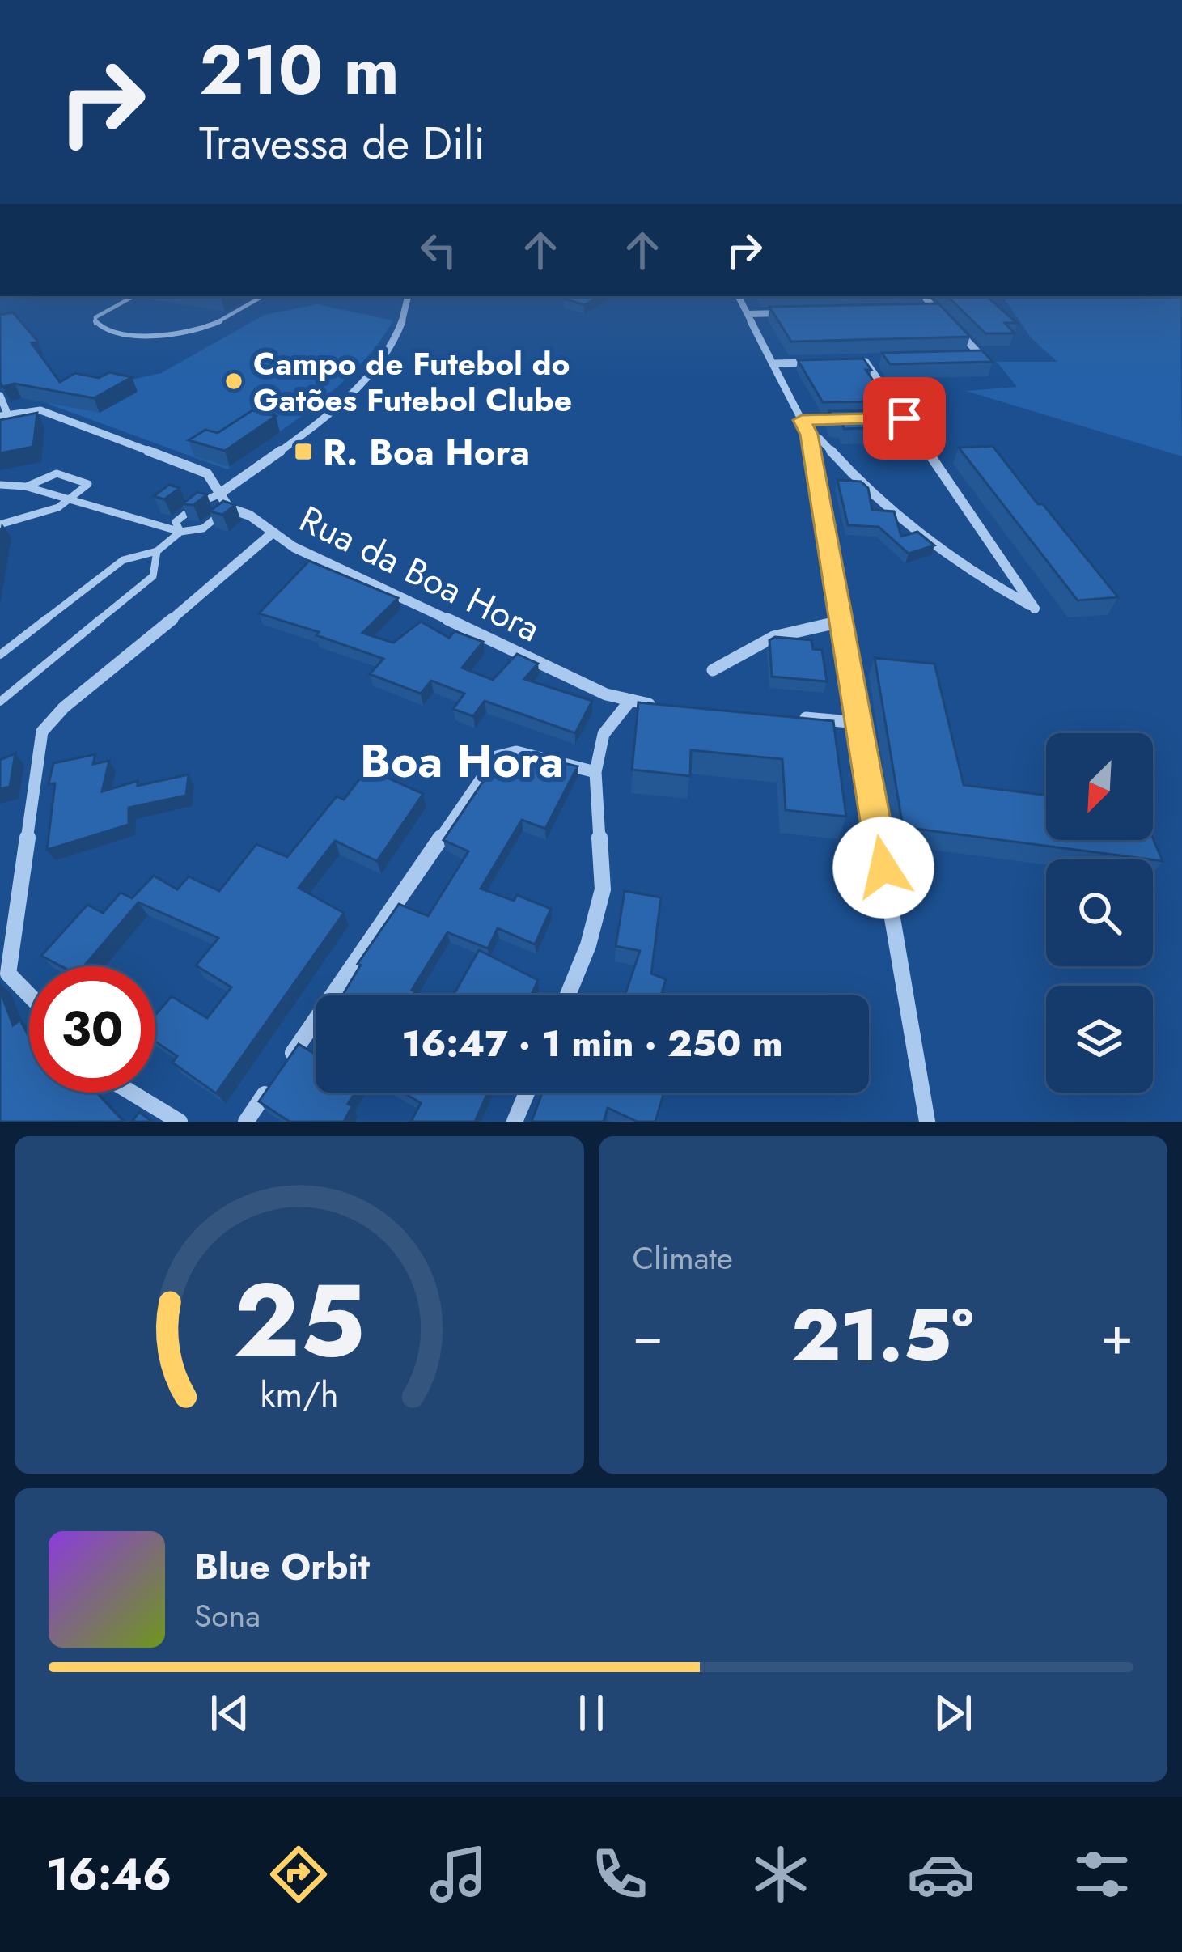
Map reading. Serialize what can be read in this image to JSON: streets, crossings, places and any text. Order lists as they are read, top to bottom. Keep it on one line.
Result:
{"streets":{"street":["Rua da Boa Hora"]},"districts":["Boa Hora"],"places":{"other":["Campo de Futebol do Gatões Futebol Clube"],"transit":["R. Boa Hora"]},"north":"bottom left","page":{"turn":["210 m","Travessa de Dili"],"limit":"30","trip":"16:47 · 1 min · 250 m","tile":"Climate","heat":["−","21.5°","+"],"song":["Blue Orbit","Sona"],"tabs":"16:46","gauge":["25","km/h"]}}
